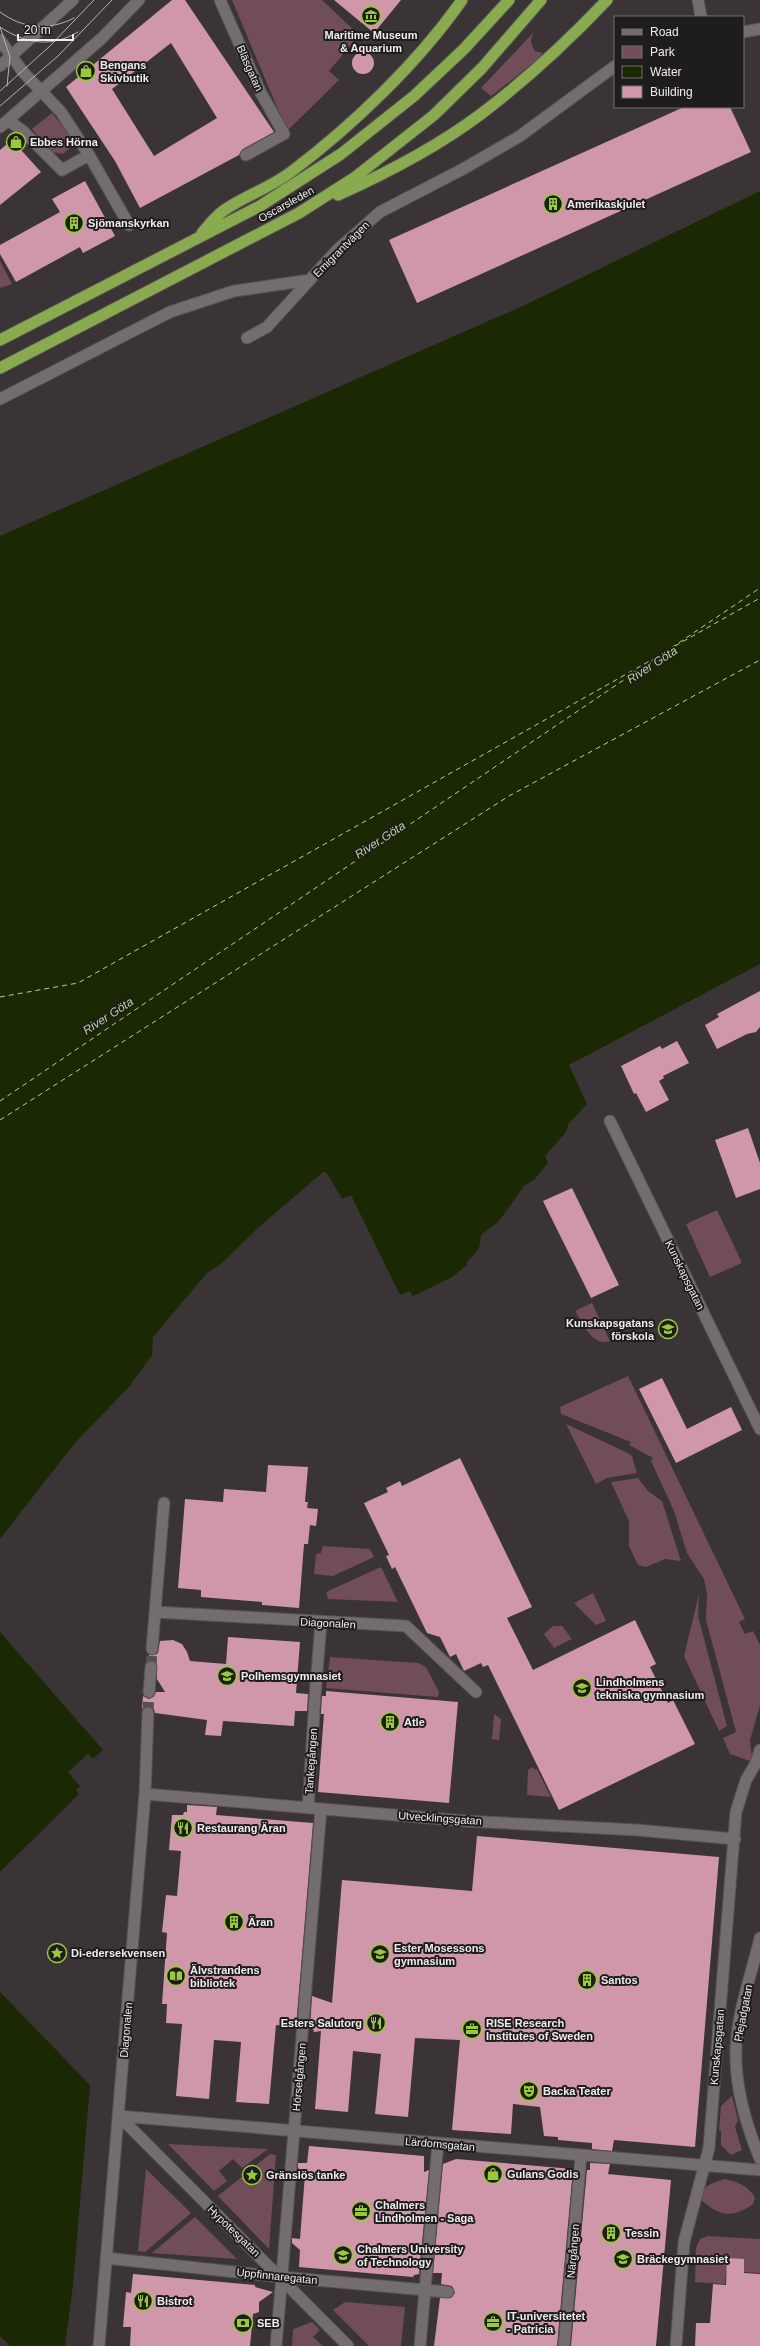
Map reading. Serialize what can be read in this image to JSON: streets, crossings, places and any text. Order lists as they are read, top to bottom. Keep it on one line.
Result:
{"streets":{"highway":["Oscarsleden"],"street":["Bläsgatan","Emigrantvägen","Kunskapsgatan","Diagonalen","Tankegången","Utvecklingsgatan","Plejadgatan","Hörselgången","Lärdomsgatan","Hypotesgatan","Närgången","Uppfinnaregatan"]},"crossings":[["Kunskapsgatan","Utvecklingsgatan"],["Kunskapsgatan","Lärdomsgatan"],["Diagonalen","Tankegången"],["Diagonalen","Utvecklingsgatan"],["Diagonalen","Lärdomsgatan"],["Diagonalen","Hypotesgatan"],["Diagonalen","Uppfinnaregatan"],["Tankegången","Utvecklingsgatan"],["Utvecklingsgatan","Hörselgången"],["Hörselgången","Lärdomsgatan"],["Hörselgången","Hypotesgatan"],["Hörselgången","Uppfinnaregatan"],["Lärdomsgatan","Hypotesgatan"],["Lärdomsgatan","Närgången"],["Hypotesgatan","Uppfinnaregatan"]],"water":["River Göta"],"places":{"museum":["Maritime Museum & Aquarium"],"shop":["Bengans Skivbutik","Ebbes Hörna","Gulans Godis"],"building":["Amerikaskjulet","Sjömanskyrkan","Atle","Äran","Santos","Tessin"],"school or university":["Kunskapsgatans förskola","Polhemsgymnasiet","Lindholmens tekniska gymnasium","Ester Mosessons gymnasium","Chalmers University of Technology","Bräckegymnasiet"],"restaurant":["Restaurang Äran","Esters Salutorg","Bistrot"],"place":["Di-edersekvensen","Gränslös tanke"],"library":["Älvstrandens bibliotek"],"office":["RISE Research Institutes of Sweden","Chalmers Lindholmen - Saga","IT-universitetet - Patricia"],"theatre":["Backa Teater"],"bank":["SEB"]},"legend":["Road","Park","Water","Building"],"scale_bar":"20 m"}
